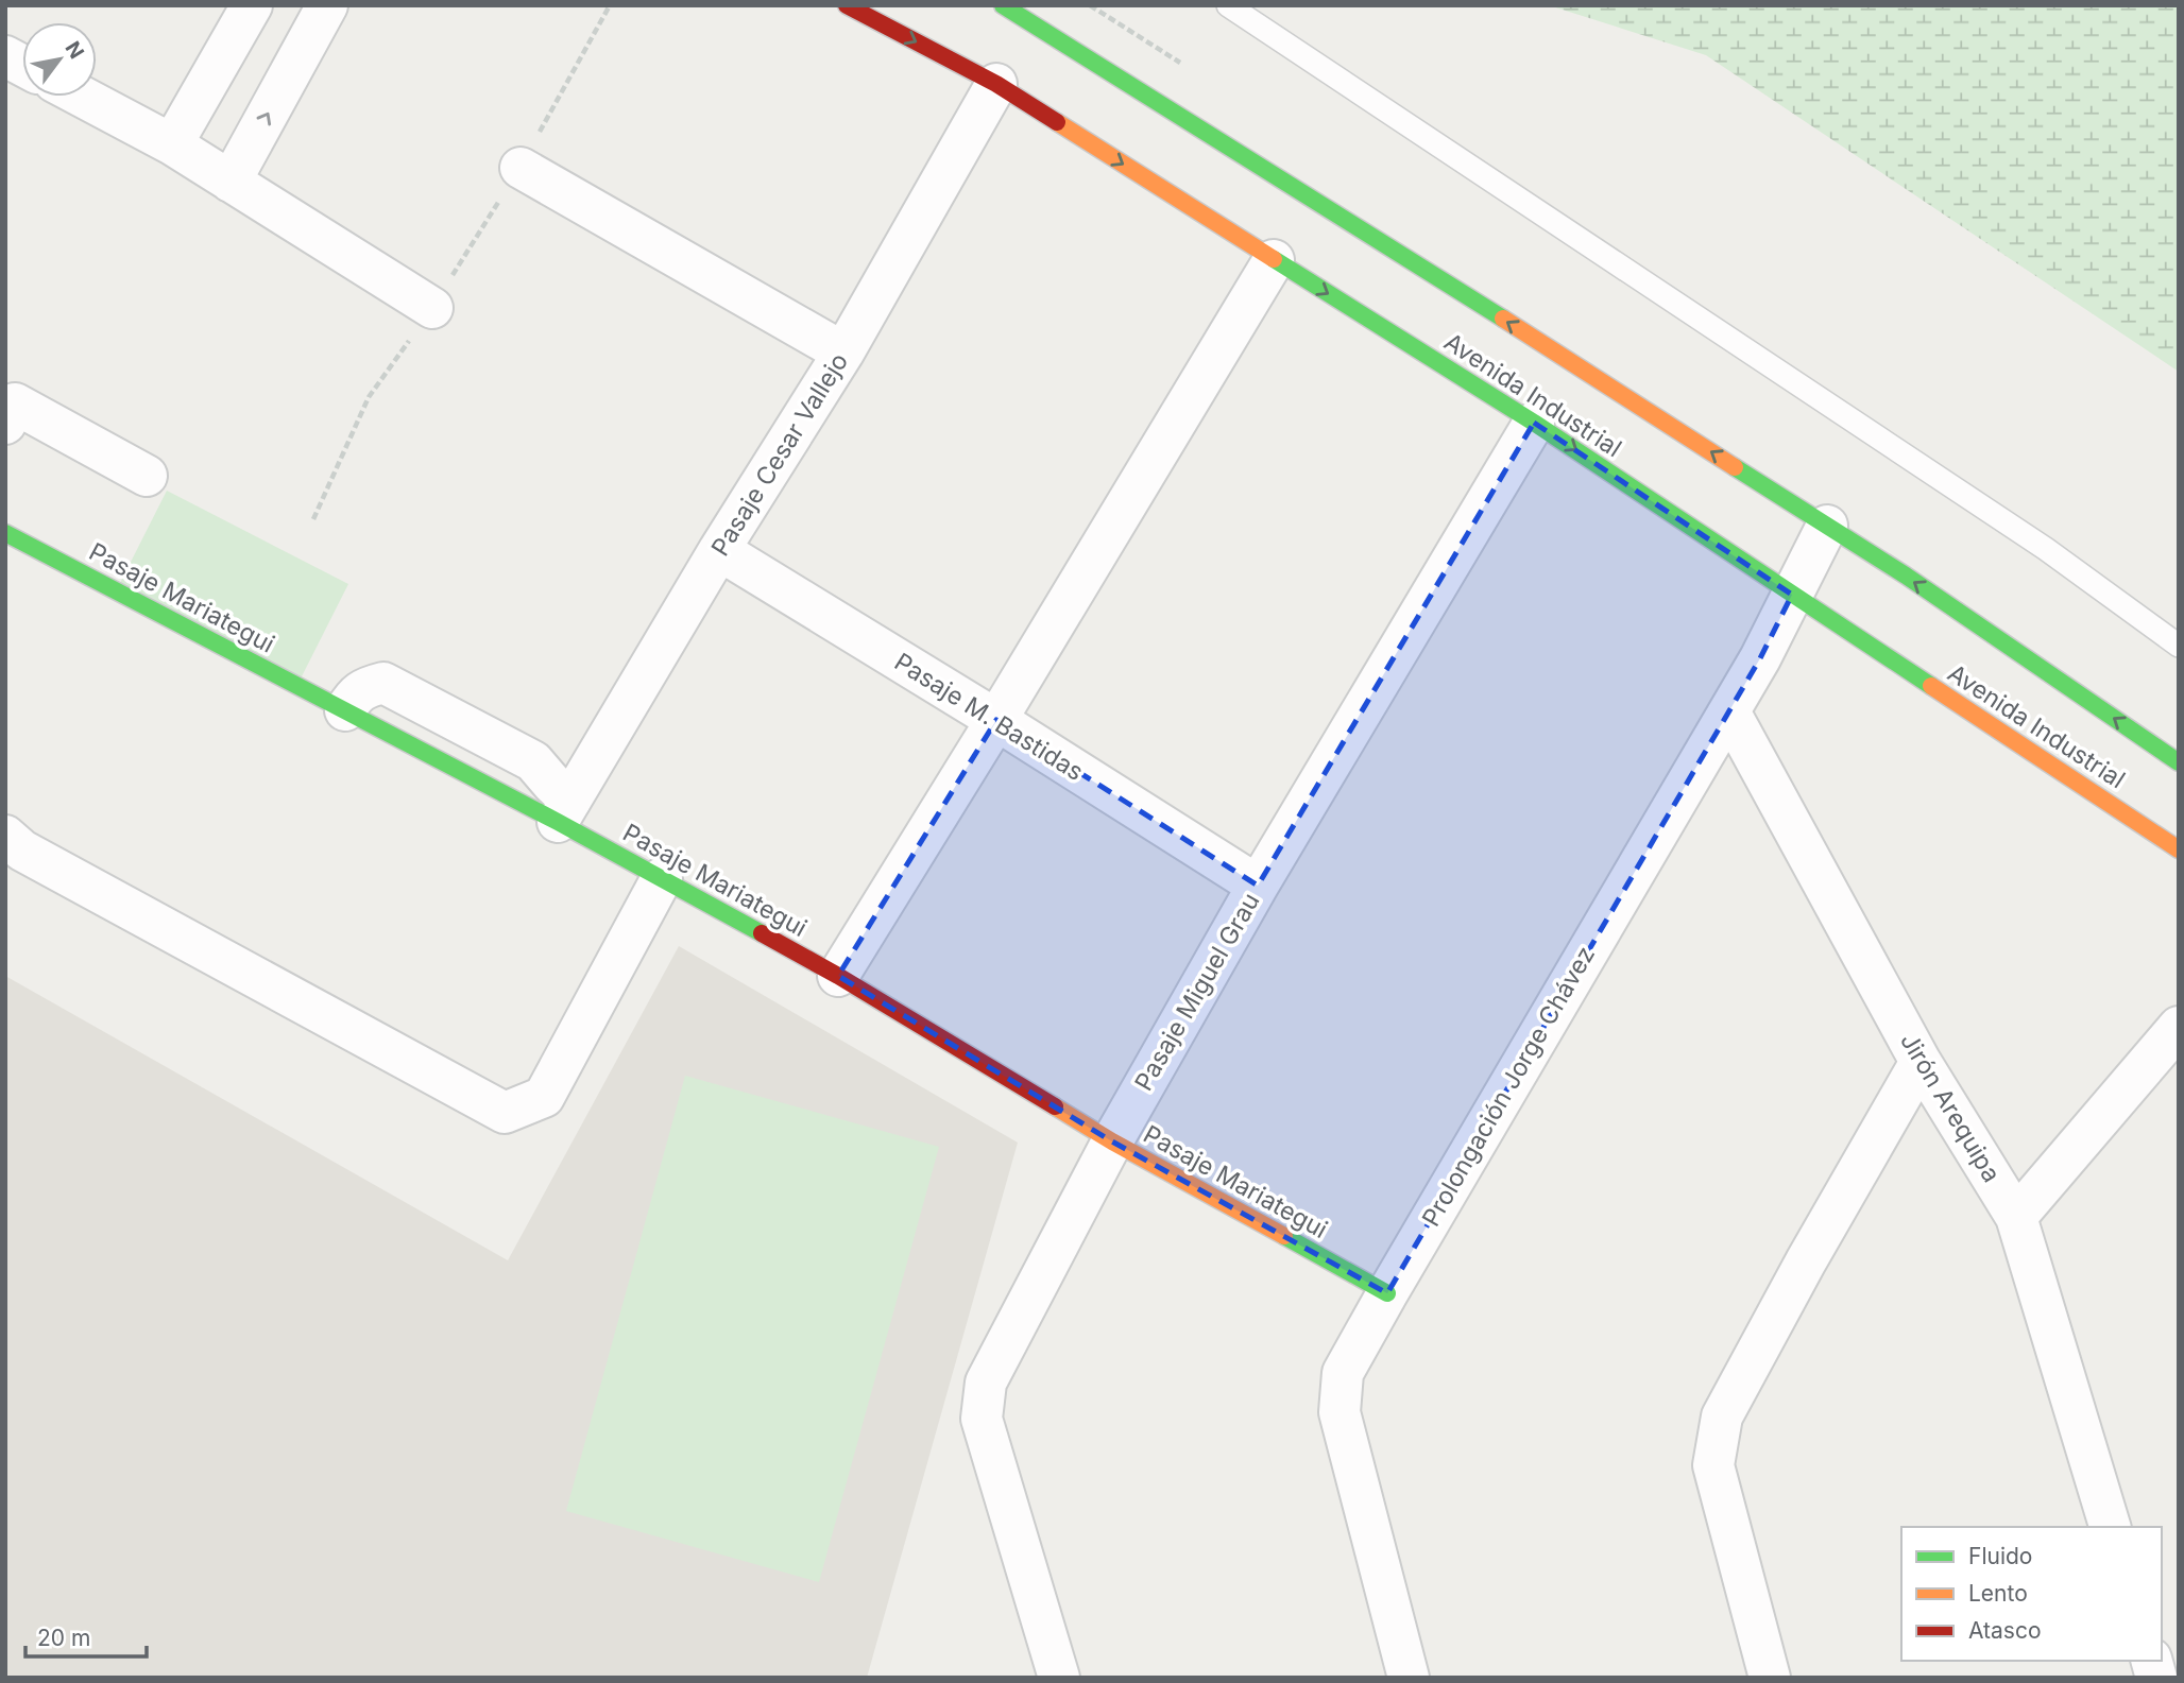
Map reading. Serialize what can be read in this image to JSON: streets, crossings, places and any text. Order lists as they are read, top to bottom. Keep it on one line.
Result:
{"streets":{"main road":["Avenida Industrial","Pasaje Mariategui"],"street":["Pasaje Cesar Vallejo","Pasaje M. Bastidas","Pasaje Miguel Grau","Prolongación Jorge Chávez","Jirón Arequipa"]},"crossings":[["Avenida Industrial","Pasaje Cesar Vallejo"],["Avenida Industrial","Pasaje Miguel Grau"],["Avenida Industrial","Prolongación Jorge Chávez"],["Pasaje Cesar Vallejo","Pasaje Mariategui"],["Pasaje Cesar Vallejo","Pasaje M. Bastidas"],["Pasaje Mariategui","Pasaje Miguel Grau"],["Pasaje Mariategui","Prolongación Jorge Chávez"],["Pasaje M. Bastidas","Pasaje Miguel Grau"],["Prolongación Jorge Chávez","Jirón Arequipa"]],"legend":["Fluido","Lento","Atasco"],"scale_bar":"20 m","north":"top right"}
